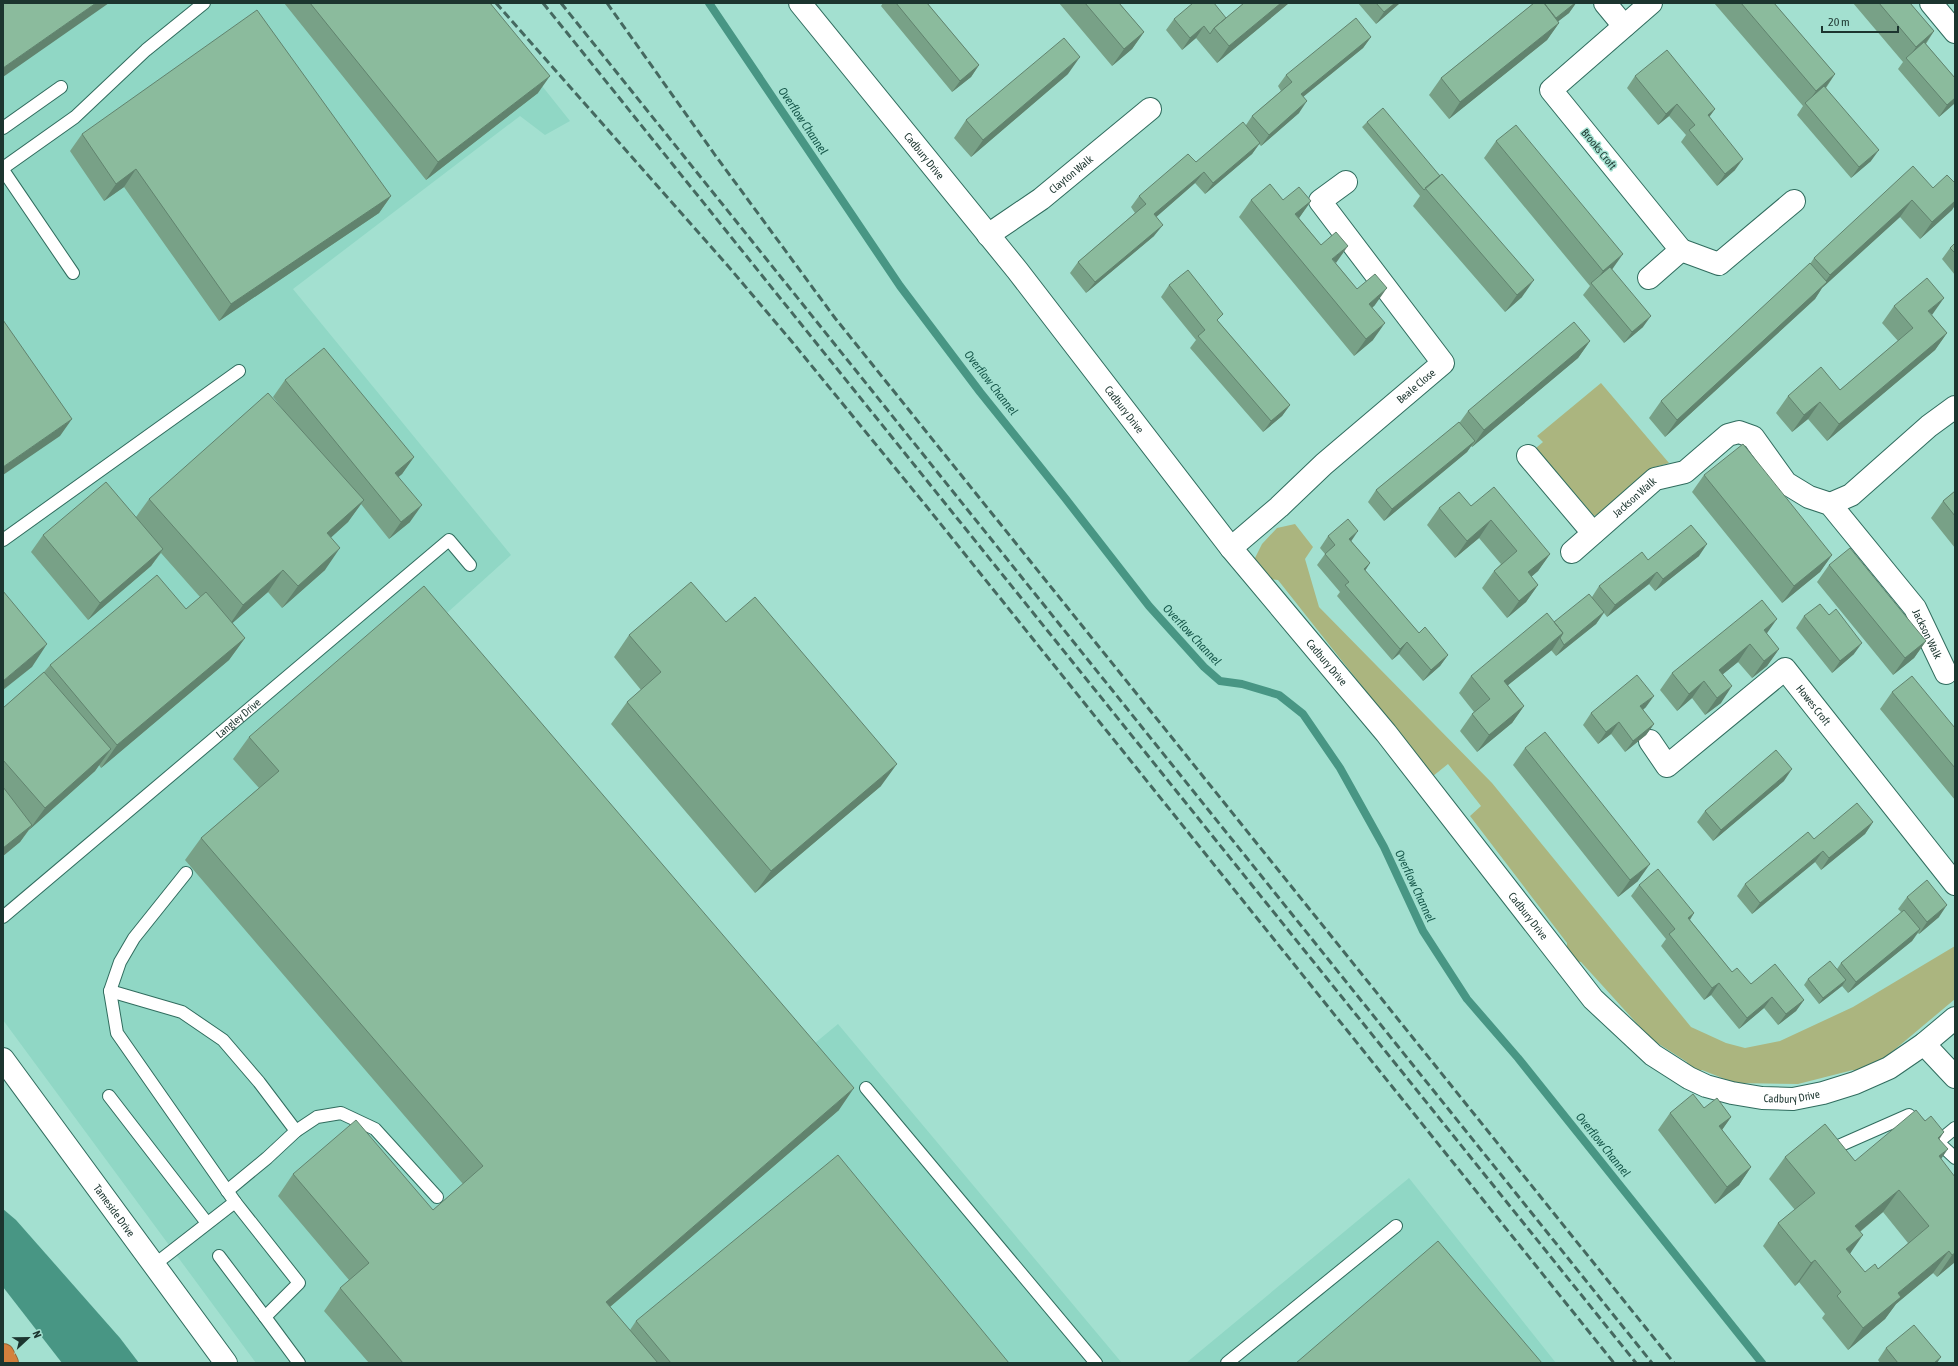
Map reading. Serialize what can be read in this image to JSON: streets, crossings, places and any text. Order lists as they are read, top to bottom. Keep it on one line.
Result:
{"streets":{"street":["Brooks Croft","Cadbury Drive","Clayton Walk","Beale Close","Jackson Walk","Howes Croft","Tameside Drive"],"lane":["Langley Drive"]},"crossings":[["Cadbury Drive","Clayton Walk"],["Cadbury Drive","Beale Close"]],"water":["Overflow Channel"],"scale_bar":"20 m","north":"right"}
